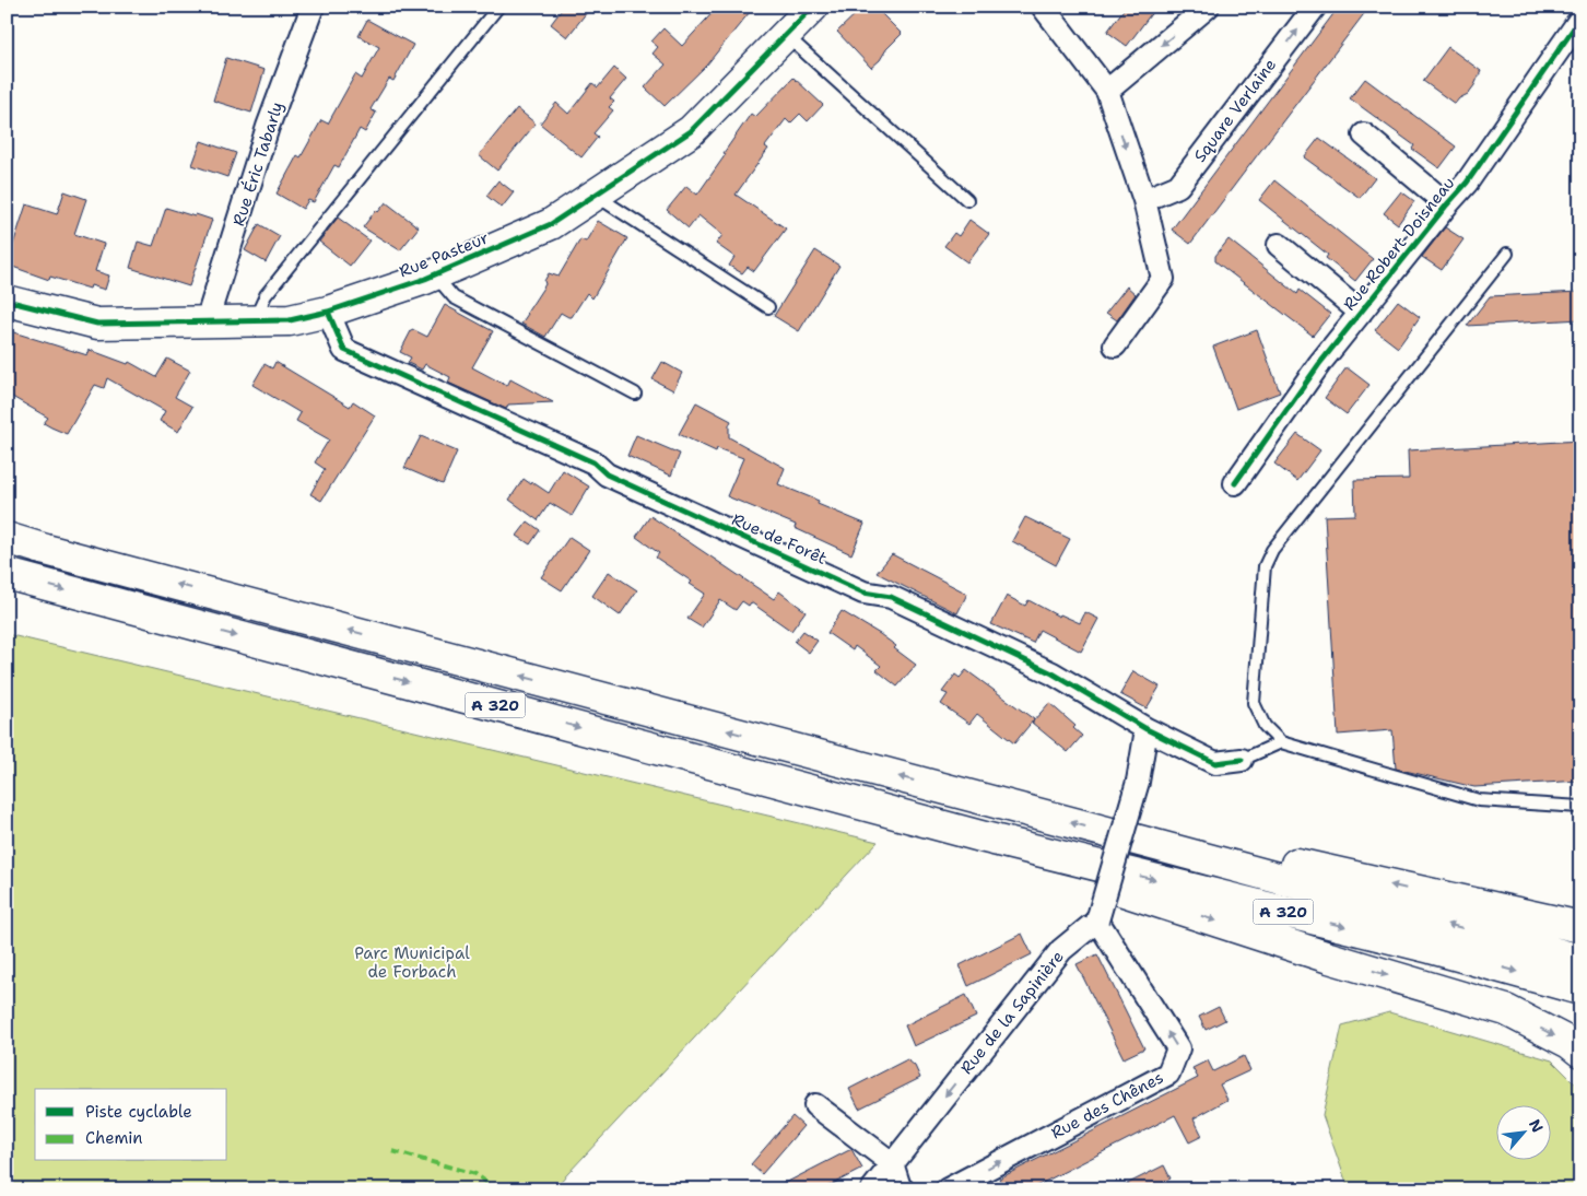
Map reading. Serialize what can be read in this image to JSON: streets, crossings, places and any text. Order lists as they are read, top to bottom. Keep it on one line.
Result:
{"streets":{"main road":["Rue Pasteur","A 320"],"street":["Square Verlaine","Rue Éric Tabarly","Rue Robert Doisneau","Rue de Forêt","Rue de la Sapinière","Rue des Chênes"]},"crossings":[["Rue Éric Tabarly","Rue Pasteur"],["Rue Pasteur","Rue de Forêt"],["Rue de la Sapinière","Rue des Chênes"]],"one_way":["Rue de la Sapinière"],"parks":["Parc Municipal de Forbach"],"legend":["Piste cyclable","Chemin"],"north":"top right"}
